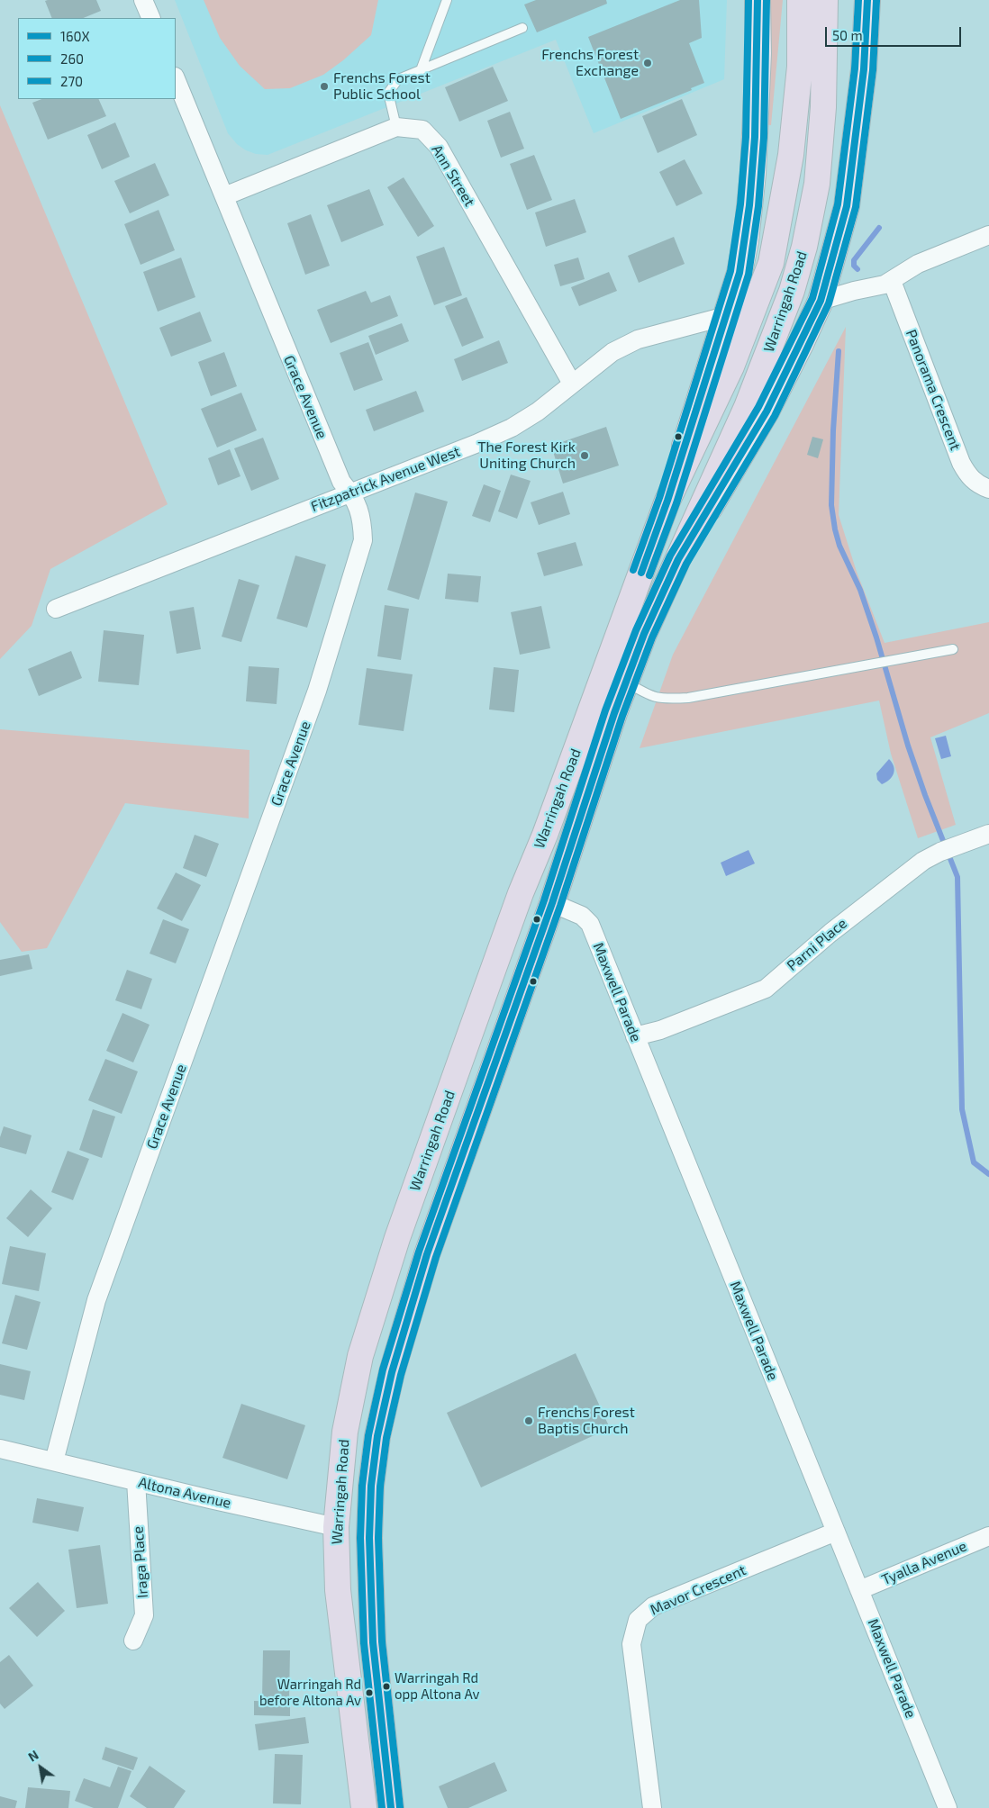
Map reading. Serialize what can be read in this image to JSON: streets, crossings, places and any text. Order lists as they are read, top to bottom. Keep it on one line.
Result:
{"streets":{"highway":["Warringah Road","Maxwell Parade","Altona Avenue"],"street":["Ann Street","Panorama Crescent","Grace Avenue","Fitzpatrick Avenue West","Parni Place","Iraga Place","Tyalla Avenue","Mavor Crescent"]},"crossings":[["Ann Street","Grace Avenue"],["Ann Street","Fitzpatrick Avenue West"],["Warringah Road","Fitzpatrick Avenue West"],["Warringah Road","Maxwell Parade"],["Warringah Road","Altona Avenue"],["Grace Avenue","Fitzpatrick Avenue West"],["Grace Avenue","Altona Avenue"],["Parni Place","Maxwell Parade"],["Maxwell Parade","Tyalla Avenue"],["Maxwell Parade","Mavor Crescent"],["Altona Avenue","Iraga Place"]],"places":["Frenchs Forest Exchange","Frenchs Forest Public School","The Forest Kirk Uniting Church","Frenchs Forest Baptis Church","Warringah Rd opp Altona Av","Warringah Rd before Altona Av"],"lines":["transit line 160X","transit line 260","transit line 270"],"legend":["160X","260","270"],"scale_bar":"50 m","north":"top left"}
